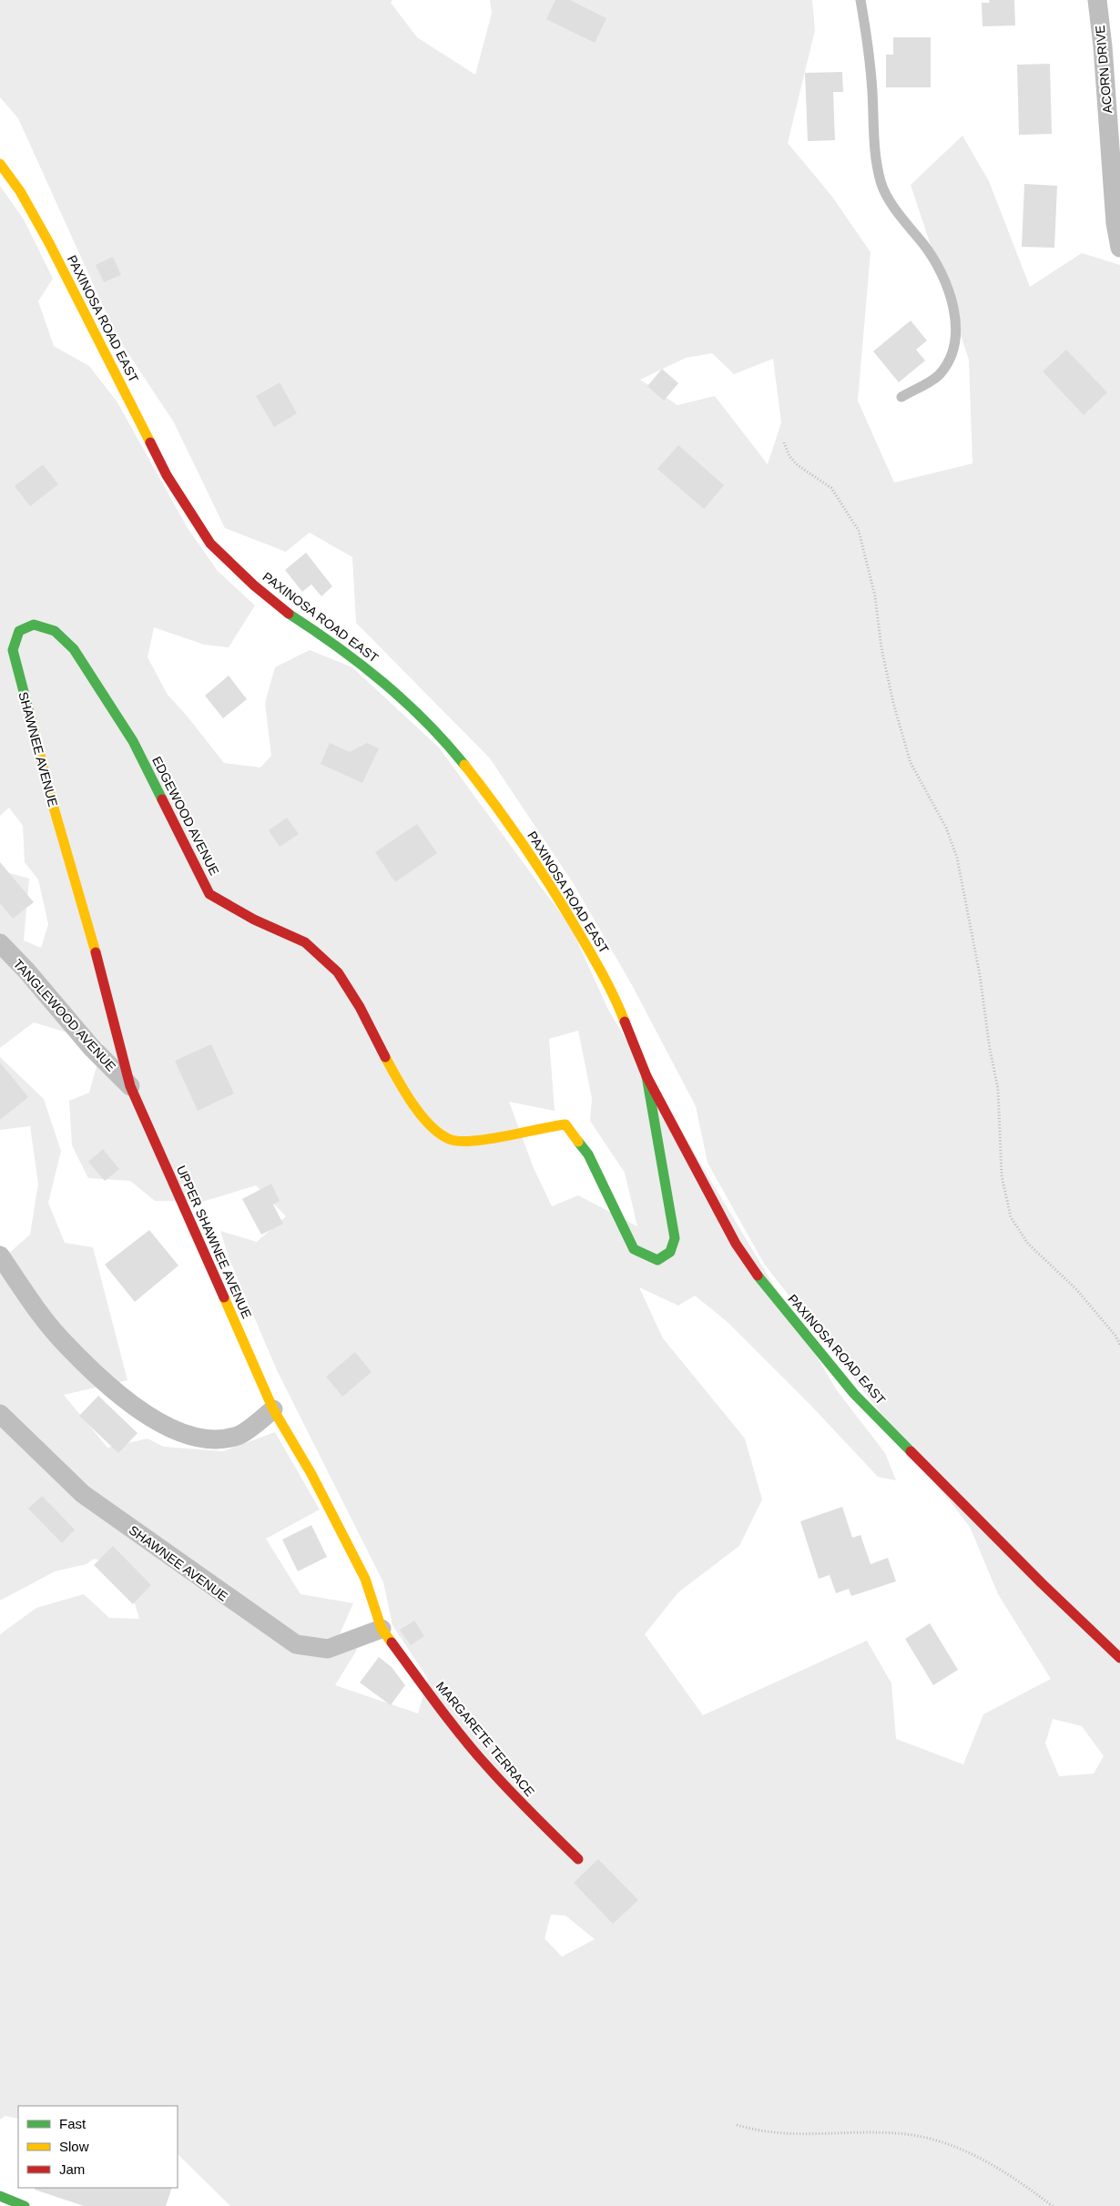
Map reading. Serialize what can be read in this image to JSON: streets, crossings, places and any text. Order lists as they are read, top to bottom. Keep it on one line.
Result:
{"streets":{"street":["ACORN DRIVE","PAXINOSA ROAD EAST","SHAWNEE AVENUE","EDGEWOOD AVENUE","TANGLEWOOD AVENUE","UPPER SHAWNEE AVENUE","MARGARETE TERRACE"]},"crossings":[["PAXINOSA ROAD EAST","EDGEWOOD AVENUE"],["SHAWNEE AVENUE","EDGEWOOD AVENUE"],["SHAWNEE AVENUE","UPPER SHAWNEE AVENUE"],["SHAWNEE AVENUE","MARGARETE TERRACE"],["TANGLEWOOD AVENUE","UPPER SHAWNEE AVENUE"],["UPPER SHAWNEE AVENUE","MARGARETE TERRACE"]],"legend":["Fast","Slow","Jam"]}
